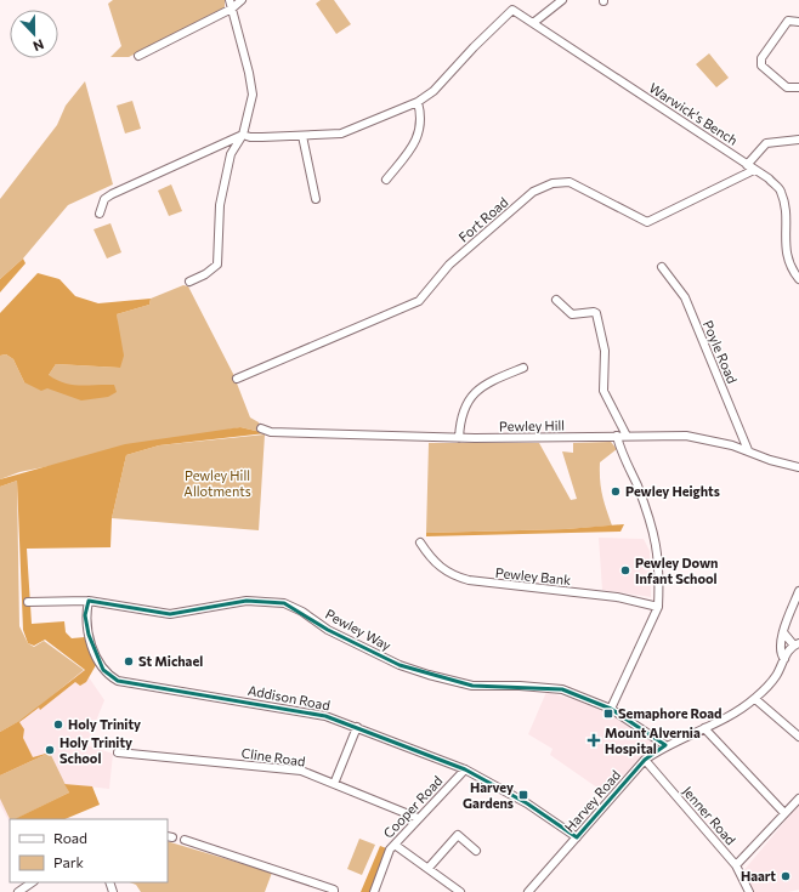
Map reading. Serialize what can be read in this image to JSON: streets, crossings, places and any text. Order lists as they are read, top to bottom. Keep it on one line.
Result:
{"streets":{"street":["Warwick's Bench","Fort Road","Poyle Road","Pewley Hill","Pewley Bank","Pewley Way","Addison Road","Cline Road","Harvey Road","Cooper Road","Jenner Road"]},"crossings":[["Warwick's Bench","Fort Road"],["Poyle Road","Pewley Hill"],["Pewley Way","Addison Road"],["Pewley Way","Harvey Road"],["Addison Road","Harvey Road"],["Addison Road","Cooper Road"],["Cline Road","Cooper Road"],["Harvey Road","Jenner Road"]],"parks":["Pewley Hill Allotments"],"places":{"other":["Pewley Heights","Pewley Down Infant School","St Michael","Holy Trinity","Holy Trinity School","Haart"],"transit":["Semaphore Road","Harvey Gardens"],"health":["Mount Alvernia Hospital"]},"legend":["Road","Park"],"north":"bottom"}
